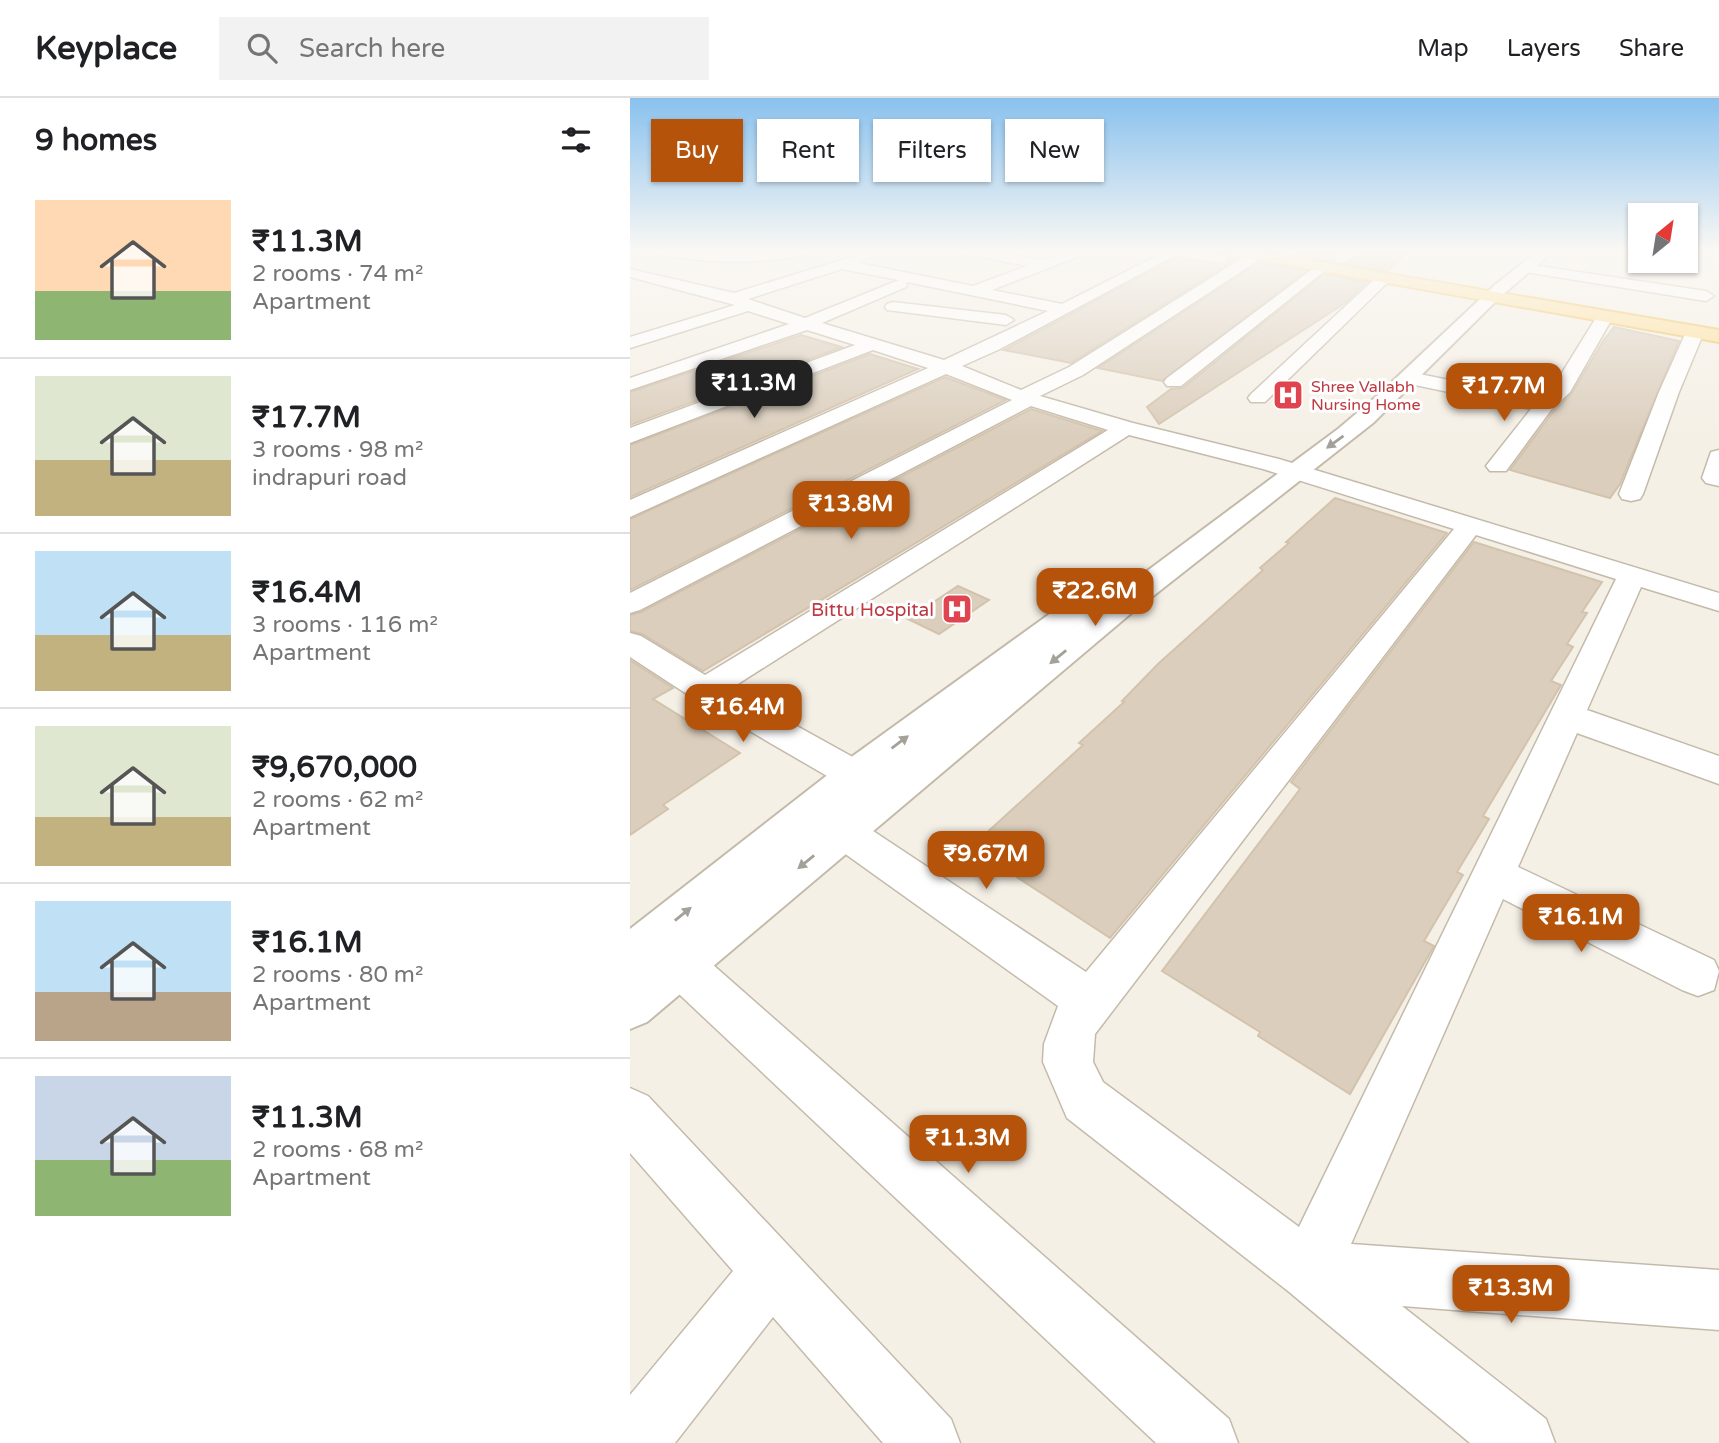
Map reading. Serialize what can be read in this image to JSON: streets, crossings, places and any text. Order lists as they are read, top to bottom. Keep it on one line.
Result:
{"places":{"hospital":["Shree Vallabh Nursing Home","Bittu Hospital"]},"north":"top right","page":{"header":"Keyplace","search":"Search here","nav":["Map","Layers","Share"],"heading":"9 homes","chip":["Buy","Rent","Filters","New"],"list":[{"name":"₹11.3M","note":"2 rooms · 74 m² · Apartment"},{"name":"₹17.7M","note":"3 rooms · 98 m² · indrapuri road"},{"name":"₹16.4M","note":"3 rooms · 116 m² · Apartment"},{"name":"₹9,670,000","note":"2 rooms · 62 m² · Apartment"},{"name":"₹16.1M","note":"2 rooms · 80 m² · Apartment"},{"name":"₹11.3M","note":"2 rooms · 68 m² · Apartment"}],"price":["₹11.3M","₹17.7M","₹13.8M","₹22.6M","₹16.4M","₹9.67M","₹16.1M","₹11.3M","₹13.3M"]}}
